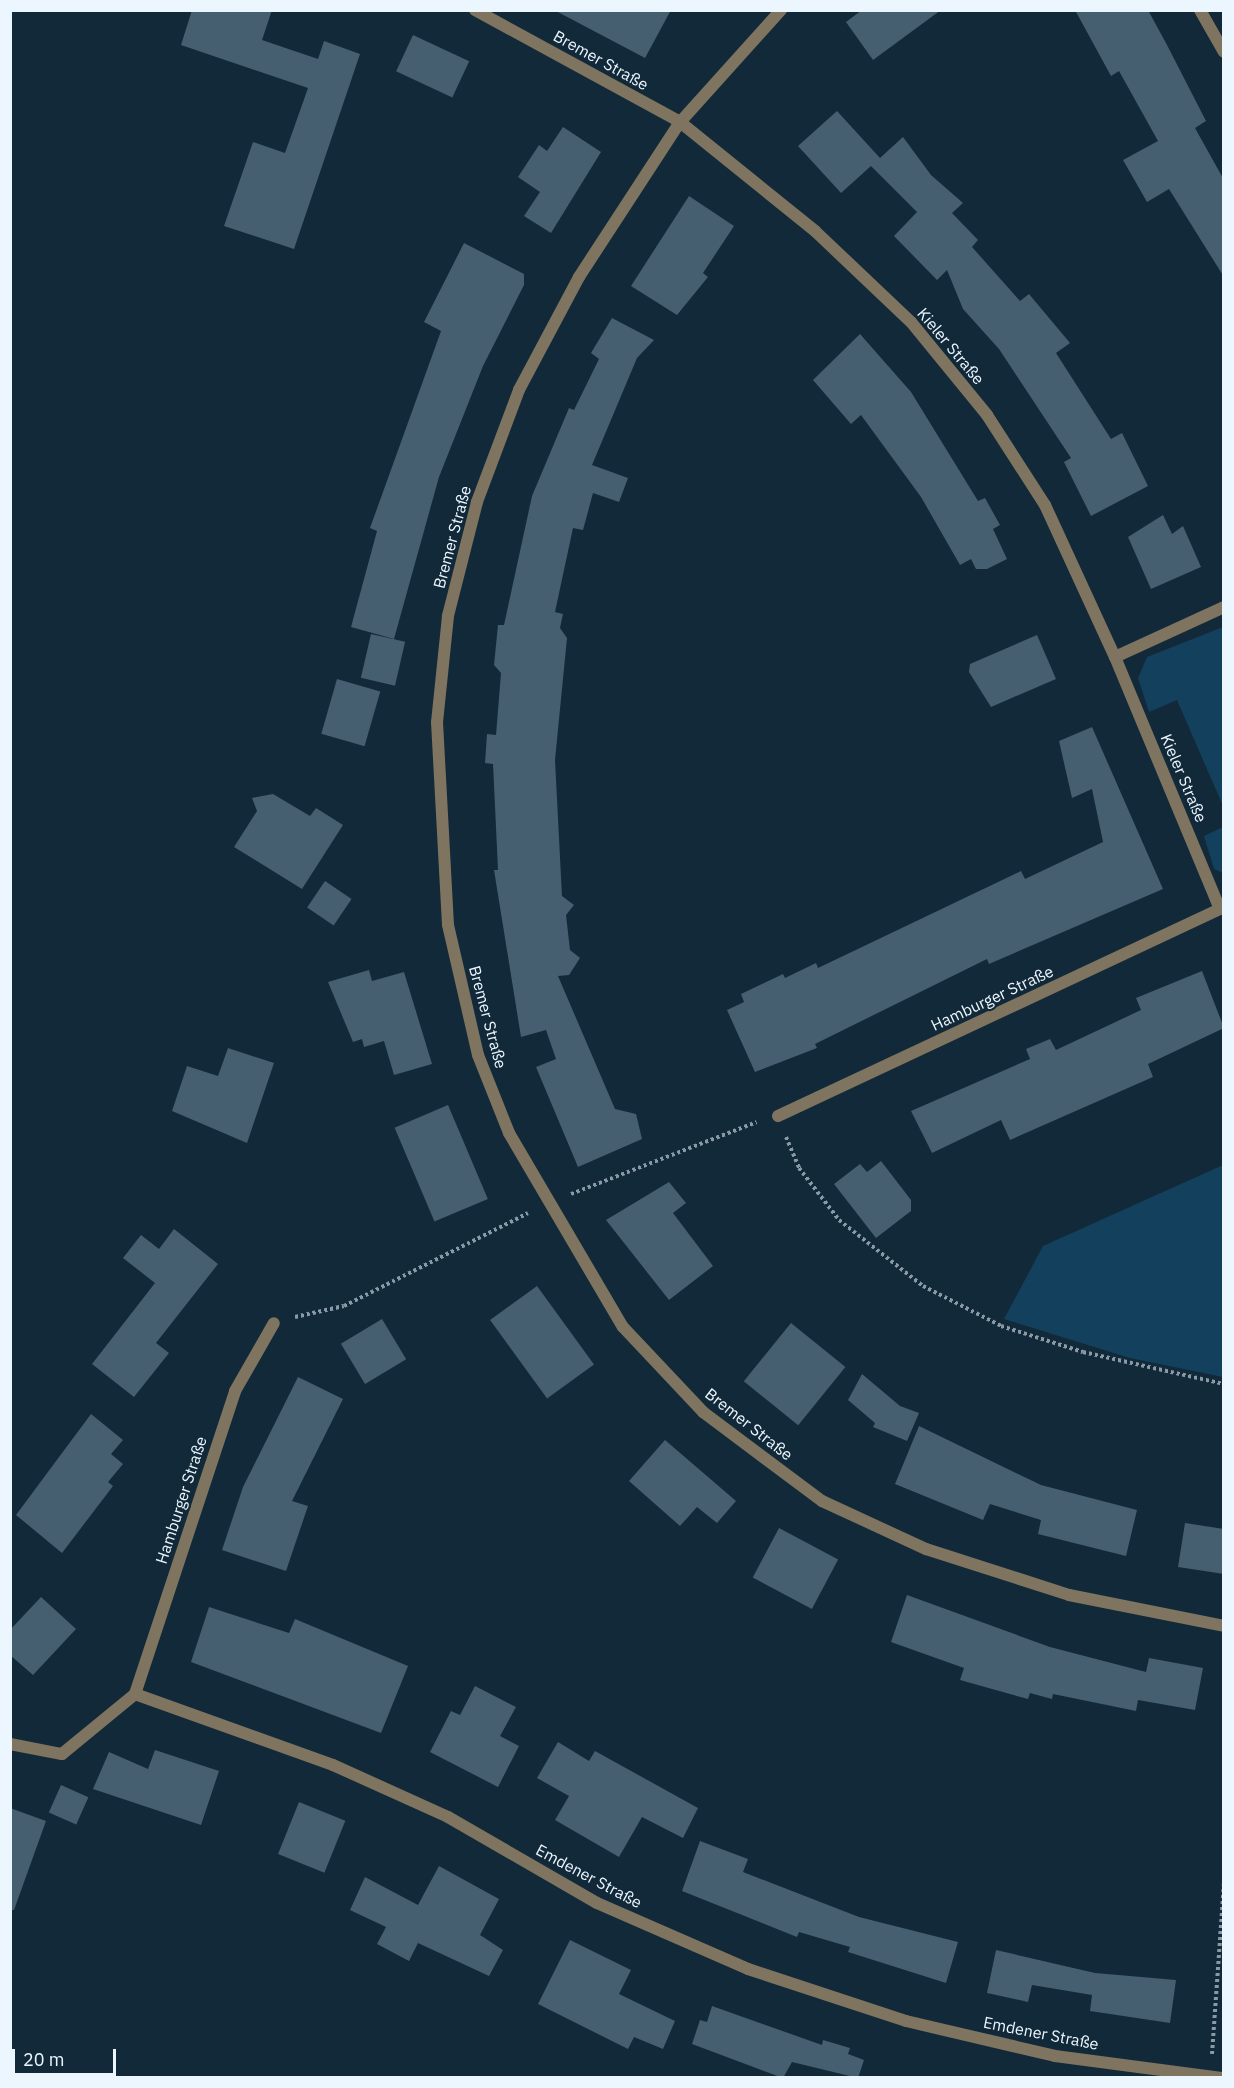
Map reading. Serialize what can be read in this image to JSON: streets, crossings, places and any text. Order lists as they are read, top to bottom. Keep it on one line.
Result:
{"streets":{"street":["Bremer Straße","Kieler Straße","Hamburger Straße","Emdener Straße"]},"crossings":[["Bremer Straße","Kieler Straße"],["Kieler Straße","Hamburger Straße"],["Hamburger Straße","Emdener Straße"]],"scale_bar":"20 m"}
